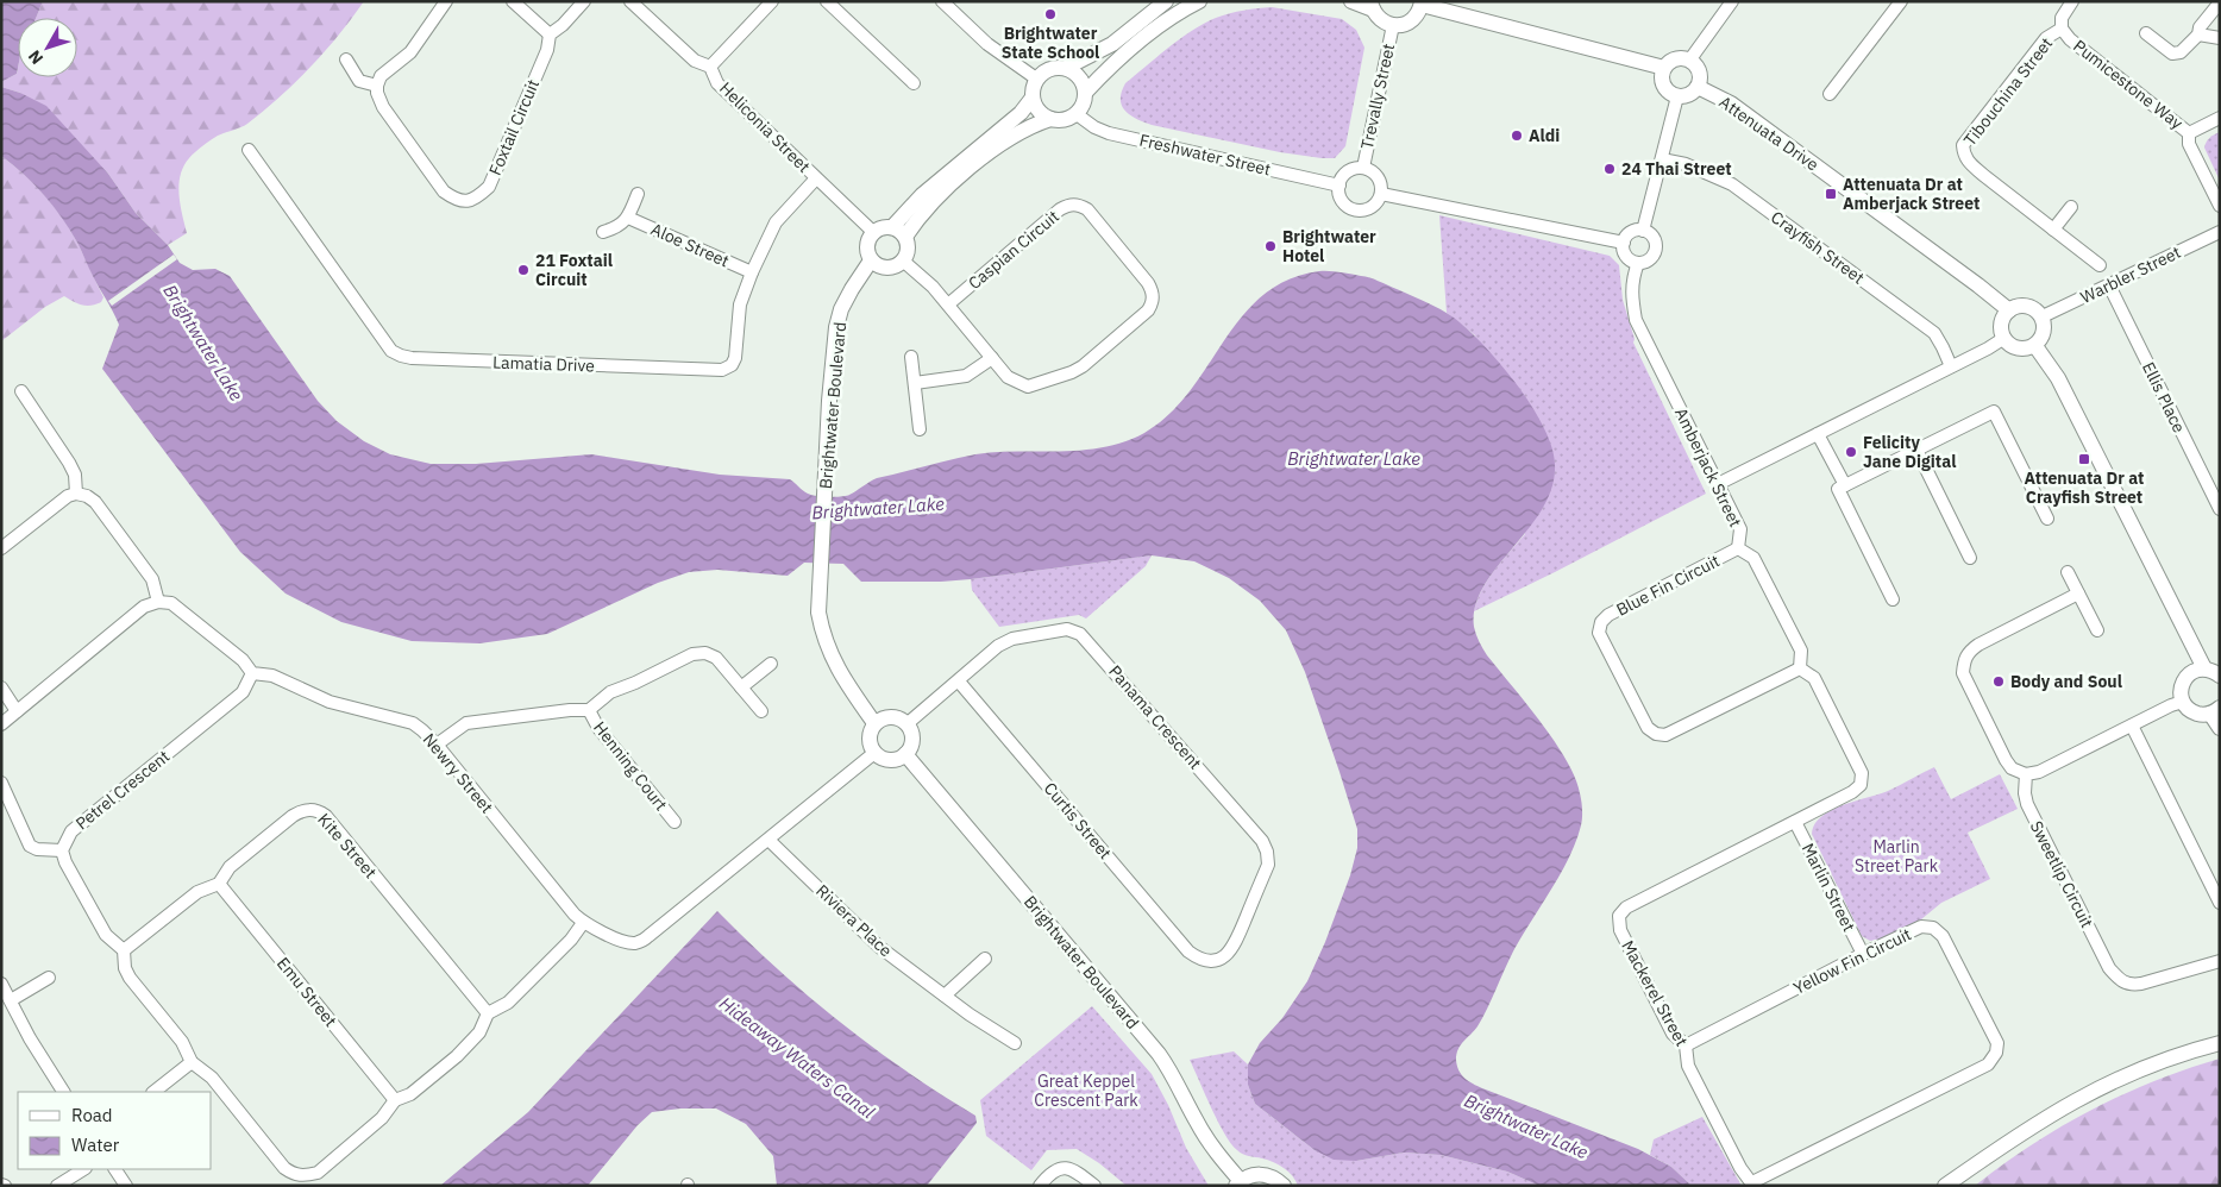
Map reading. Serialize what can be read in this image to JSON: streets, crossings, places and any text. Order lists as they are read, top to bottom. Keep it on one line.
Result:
{"streets":{"street":["Pumicestone Way","Tibouchina Street","Trevally Street","Foxtail Circuit","Heliconia Street","Attenuata Drive","Freshwater Street","Aloe Street","Crayfish Street","Caspian Circuit","Warbler Street","Lamatia Drive","Ellis Place","Brightwater Boulevard","Amberjack Street","Blue Fin Circuit","Panama Crescent","Henning Court","Newry Street","Petrel Crescent","Curtis Street","Kite Street","Sweetlip Circuit","Marlin Street","Riviera Place","Yellow Fin Circuit","Emu Street","Mackerel Street"]},"crossings":[["Pumicestone Way","Tibouchina Street"],["Trevally Street","Freshwater Street"],["Heliconia Street","Caspian Circuit"],["Heliconia Street","Lamatia Drive"],["Heliconia Street","Brightwater Boulevard"],["Attenuata Drive","Warbler Street"],["Aloe Street","Lamatia Drive"],["Caspian Circuit","Brightwater Boulevard"],["Warbler Street","Ellis Place"],["Brightwater Boulevard","Panama Crescent"],["Brightwater Boulevard","Newry Street"],["Amberjack Street","Blue Fin Circuit"],["Amberjack Street","Mackerel Street"],["Blue Fin Circuit","Mackerel Street"],["Panama Crescent","Newry Street"],["Panama Crescent","Curtis Street"],["Newry Street","Petrel Crescent"],["Newry Street","Riviera Place"],["Kite Street","Emu Street"],["Marlin Street","Yellow Fin Circuit"],["Marlin Street","Mackerel Street"],["Yellow Fin Circuit","Mackerel Street"]],"water":["Brightwater Lake","Hideaway Waters Canal"],"parks":["Marlin Street Park","Great Keppel Crescent Park"],"places":{"other":["Brightwater State School","Aldi","24 Thai Street","Brightwater Hotel","21 Foxtail Circuit","Felicity Jane Digital","Body and Soul"],"transit":["Attenuata Dr at Amberjack Street","Attenuata Dr at Crayfish Street"]},"legend":["Road","Water"],"north":"bottom left"}
